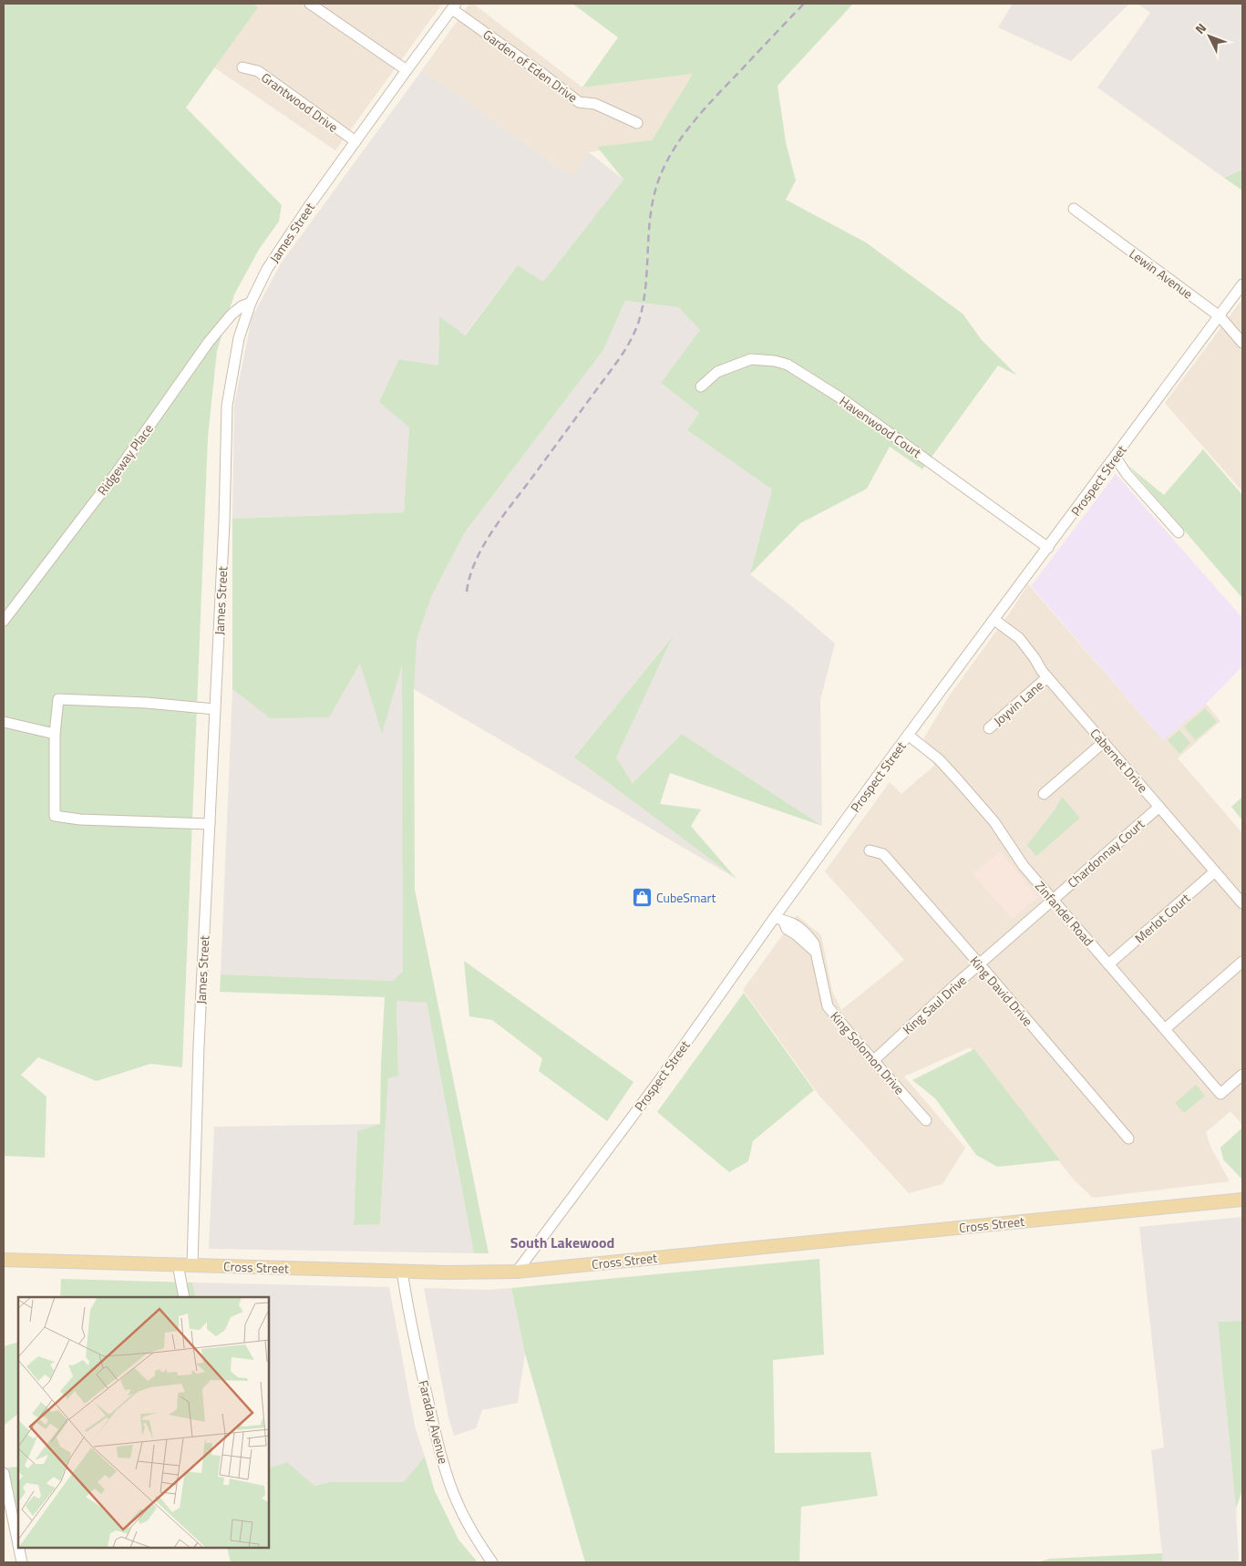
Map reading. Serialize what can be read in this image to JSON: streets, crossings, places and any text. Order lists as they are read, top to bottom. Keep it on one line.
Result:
{"streets":{"main road":["Cross Street"],"street":["Garden of Eden Drive","Grantwood Drive","James Street","Lewin Avenue","Havenwood Court","Ridgeway Place","Prospect Street","Joyvin Lane","Cabernet Drive","Chardonnay Court","Zinfandel Road","Merlot Court","King David Drive","King Saul Drive","King Solomon Drive","Faraday Avenue"]},"crossings":[["Garden of Eden Drive","James Street"],["Grantwood Drive","James Street"],["James Street","Ridgeway Place"],["James Street","Cross Street"],["Lewin Avenue","Prospect Street"],["Havenwood Court","Prospect Street"],["Prospect Street","Cabernet Drive"],["Prospect Street","Zinfandel Road"],["Prospect Street","King Solomon Drive"],["Prospect Street","Cross Street"],["Joyvin Lane","Cabernet Drive"],["Cabernet Drive","Chardonnay Court"],["Cabernet Drive","Merlot Court"],["Chardonnay Court","Zinfandel Road"],["Chardonnay Court","King Saul Drive"],["Zinfandel Road","Merlot Court"],["King David Drive","King Saul Drive"],["King Saul Drive","King Solomon Drive"],["Cross Street","Faraday Avenue"]],"districts":["South Lakewood"],"places":{"shop":["CubeSmart"]},"north":"top left"}
